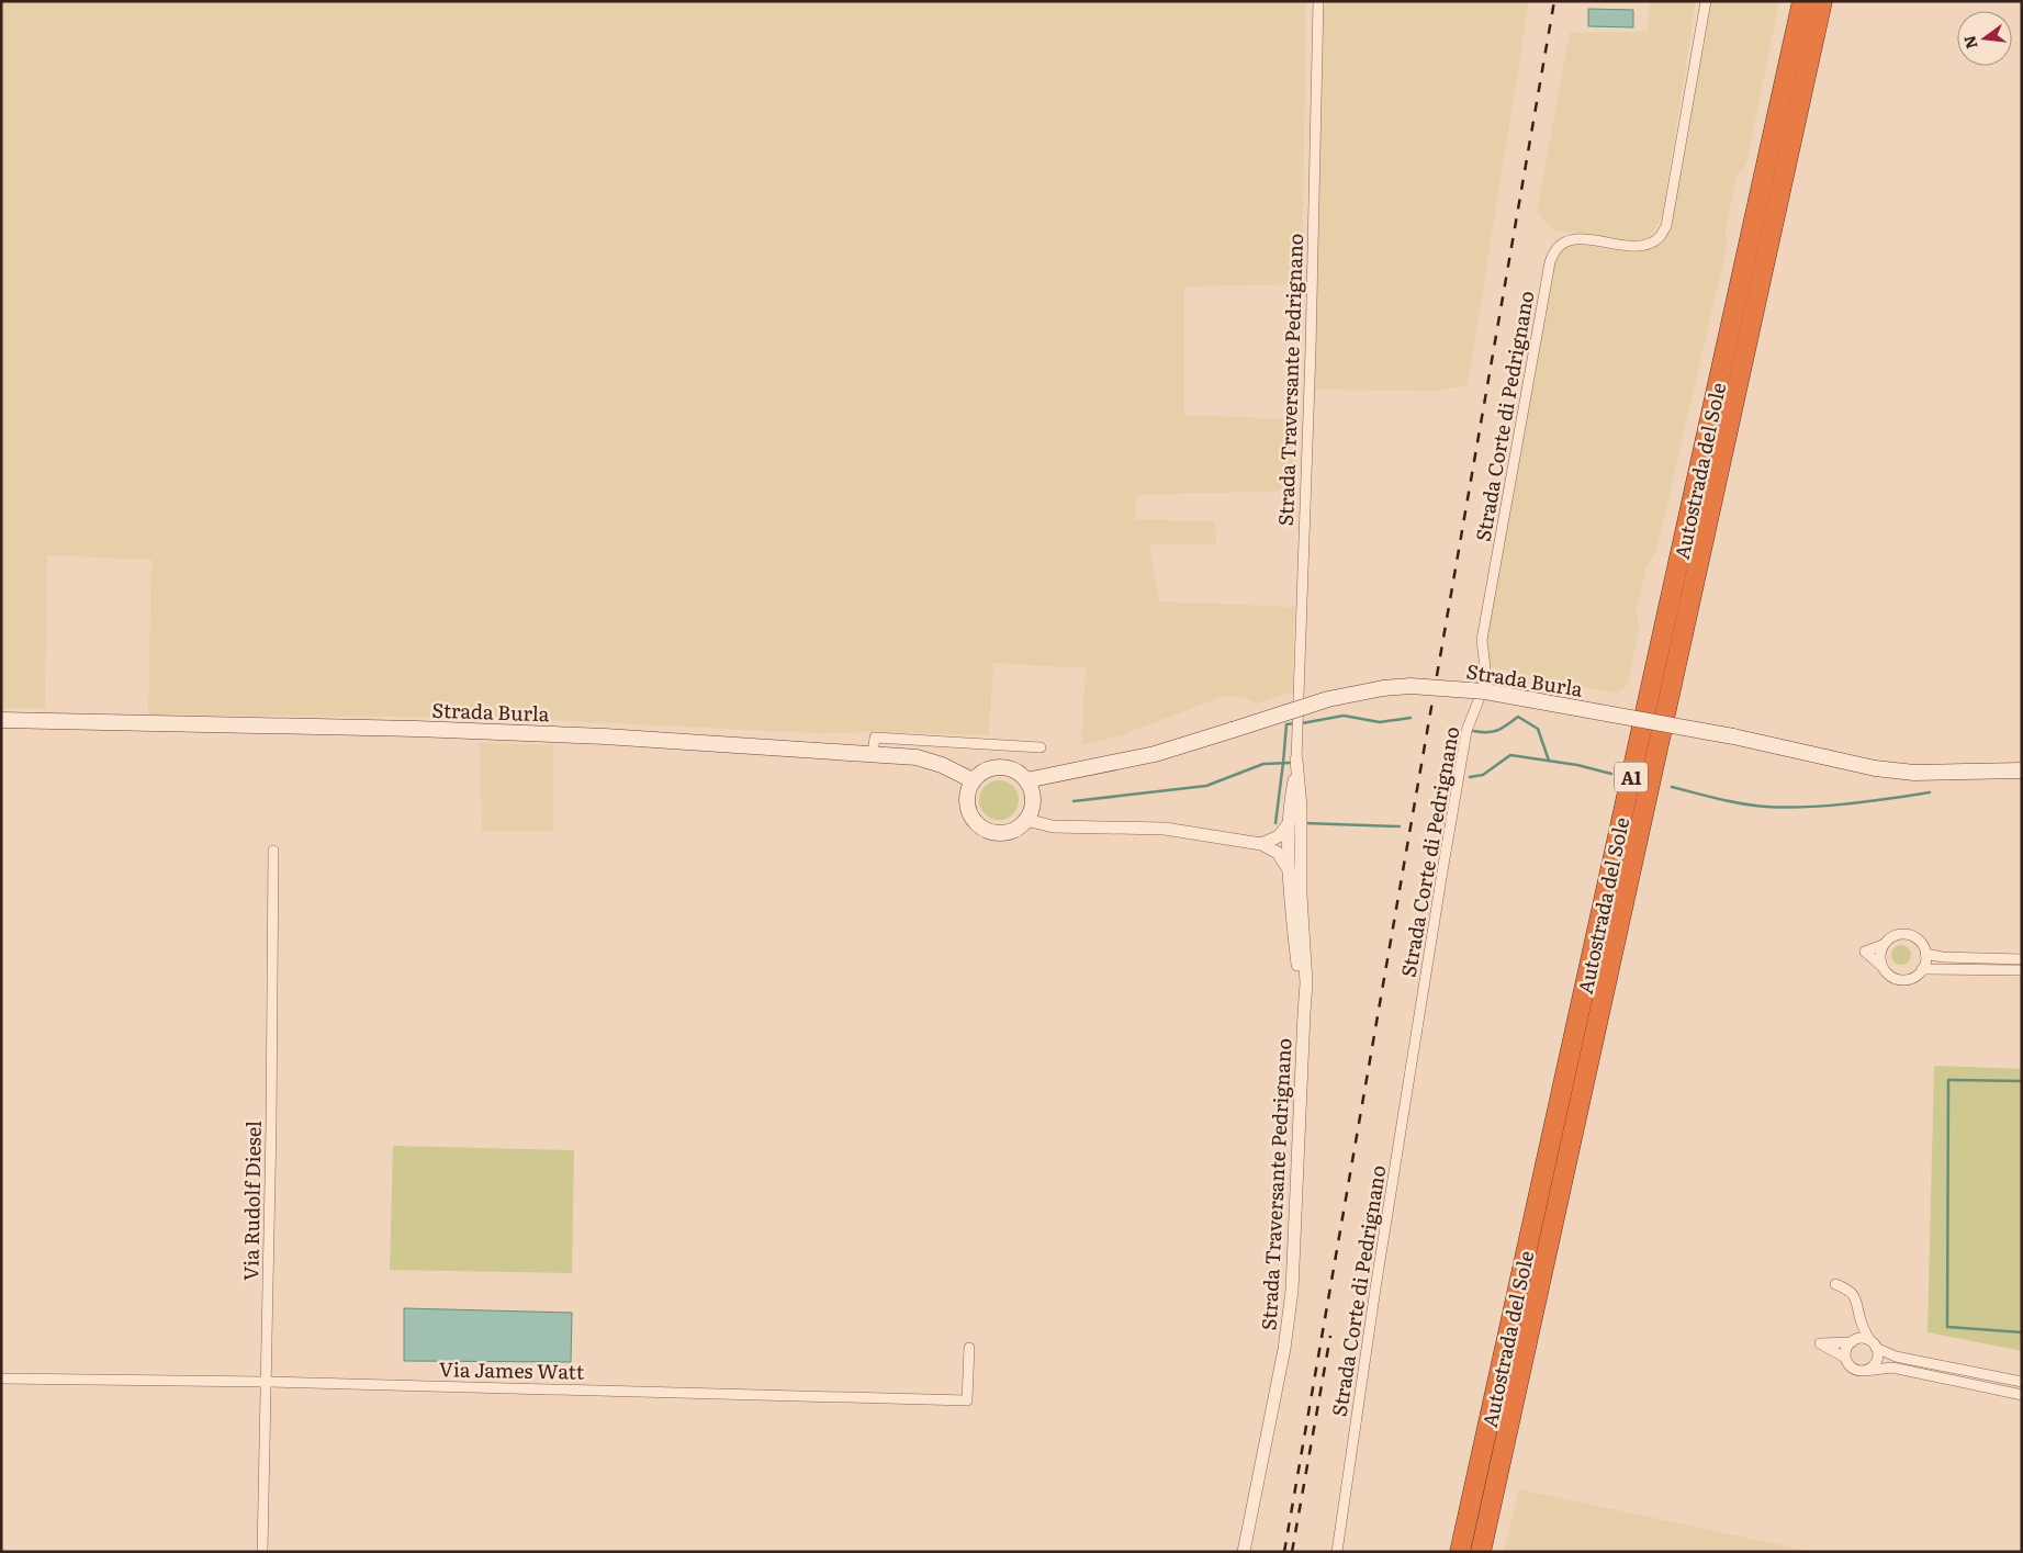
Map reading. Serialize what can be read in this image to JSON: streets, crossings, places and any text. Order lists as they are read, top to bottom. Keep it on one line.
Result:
{"streets":{"highway":["Autostrada del Sole","A1"],"main road":["Strada Burla"],"street":["Strada Traversante Pedrignano","Strada Corte di Pedrignano","Via Rudolf Diesel","Via James Watt"]},"crossings":[["Via Rudolf Diesel","Via James Watt"]],"north":"left"}
